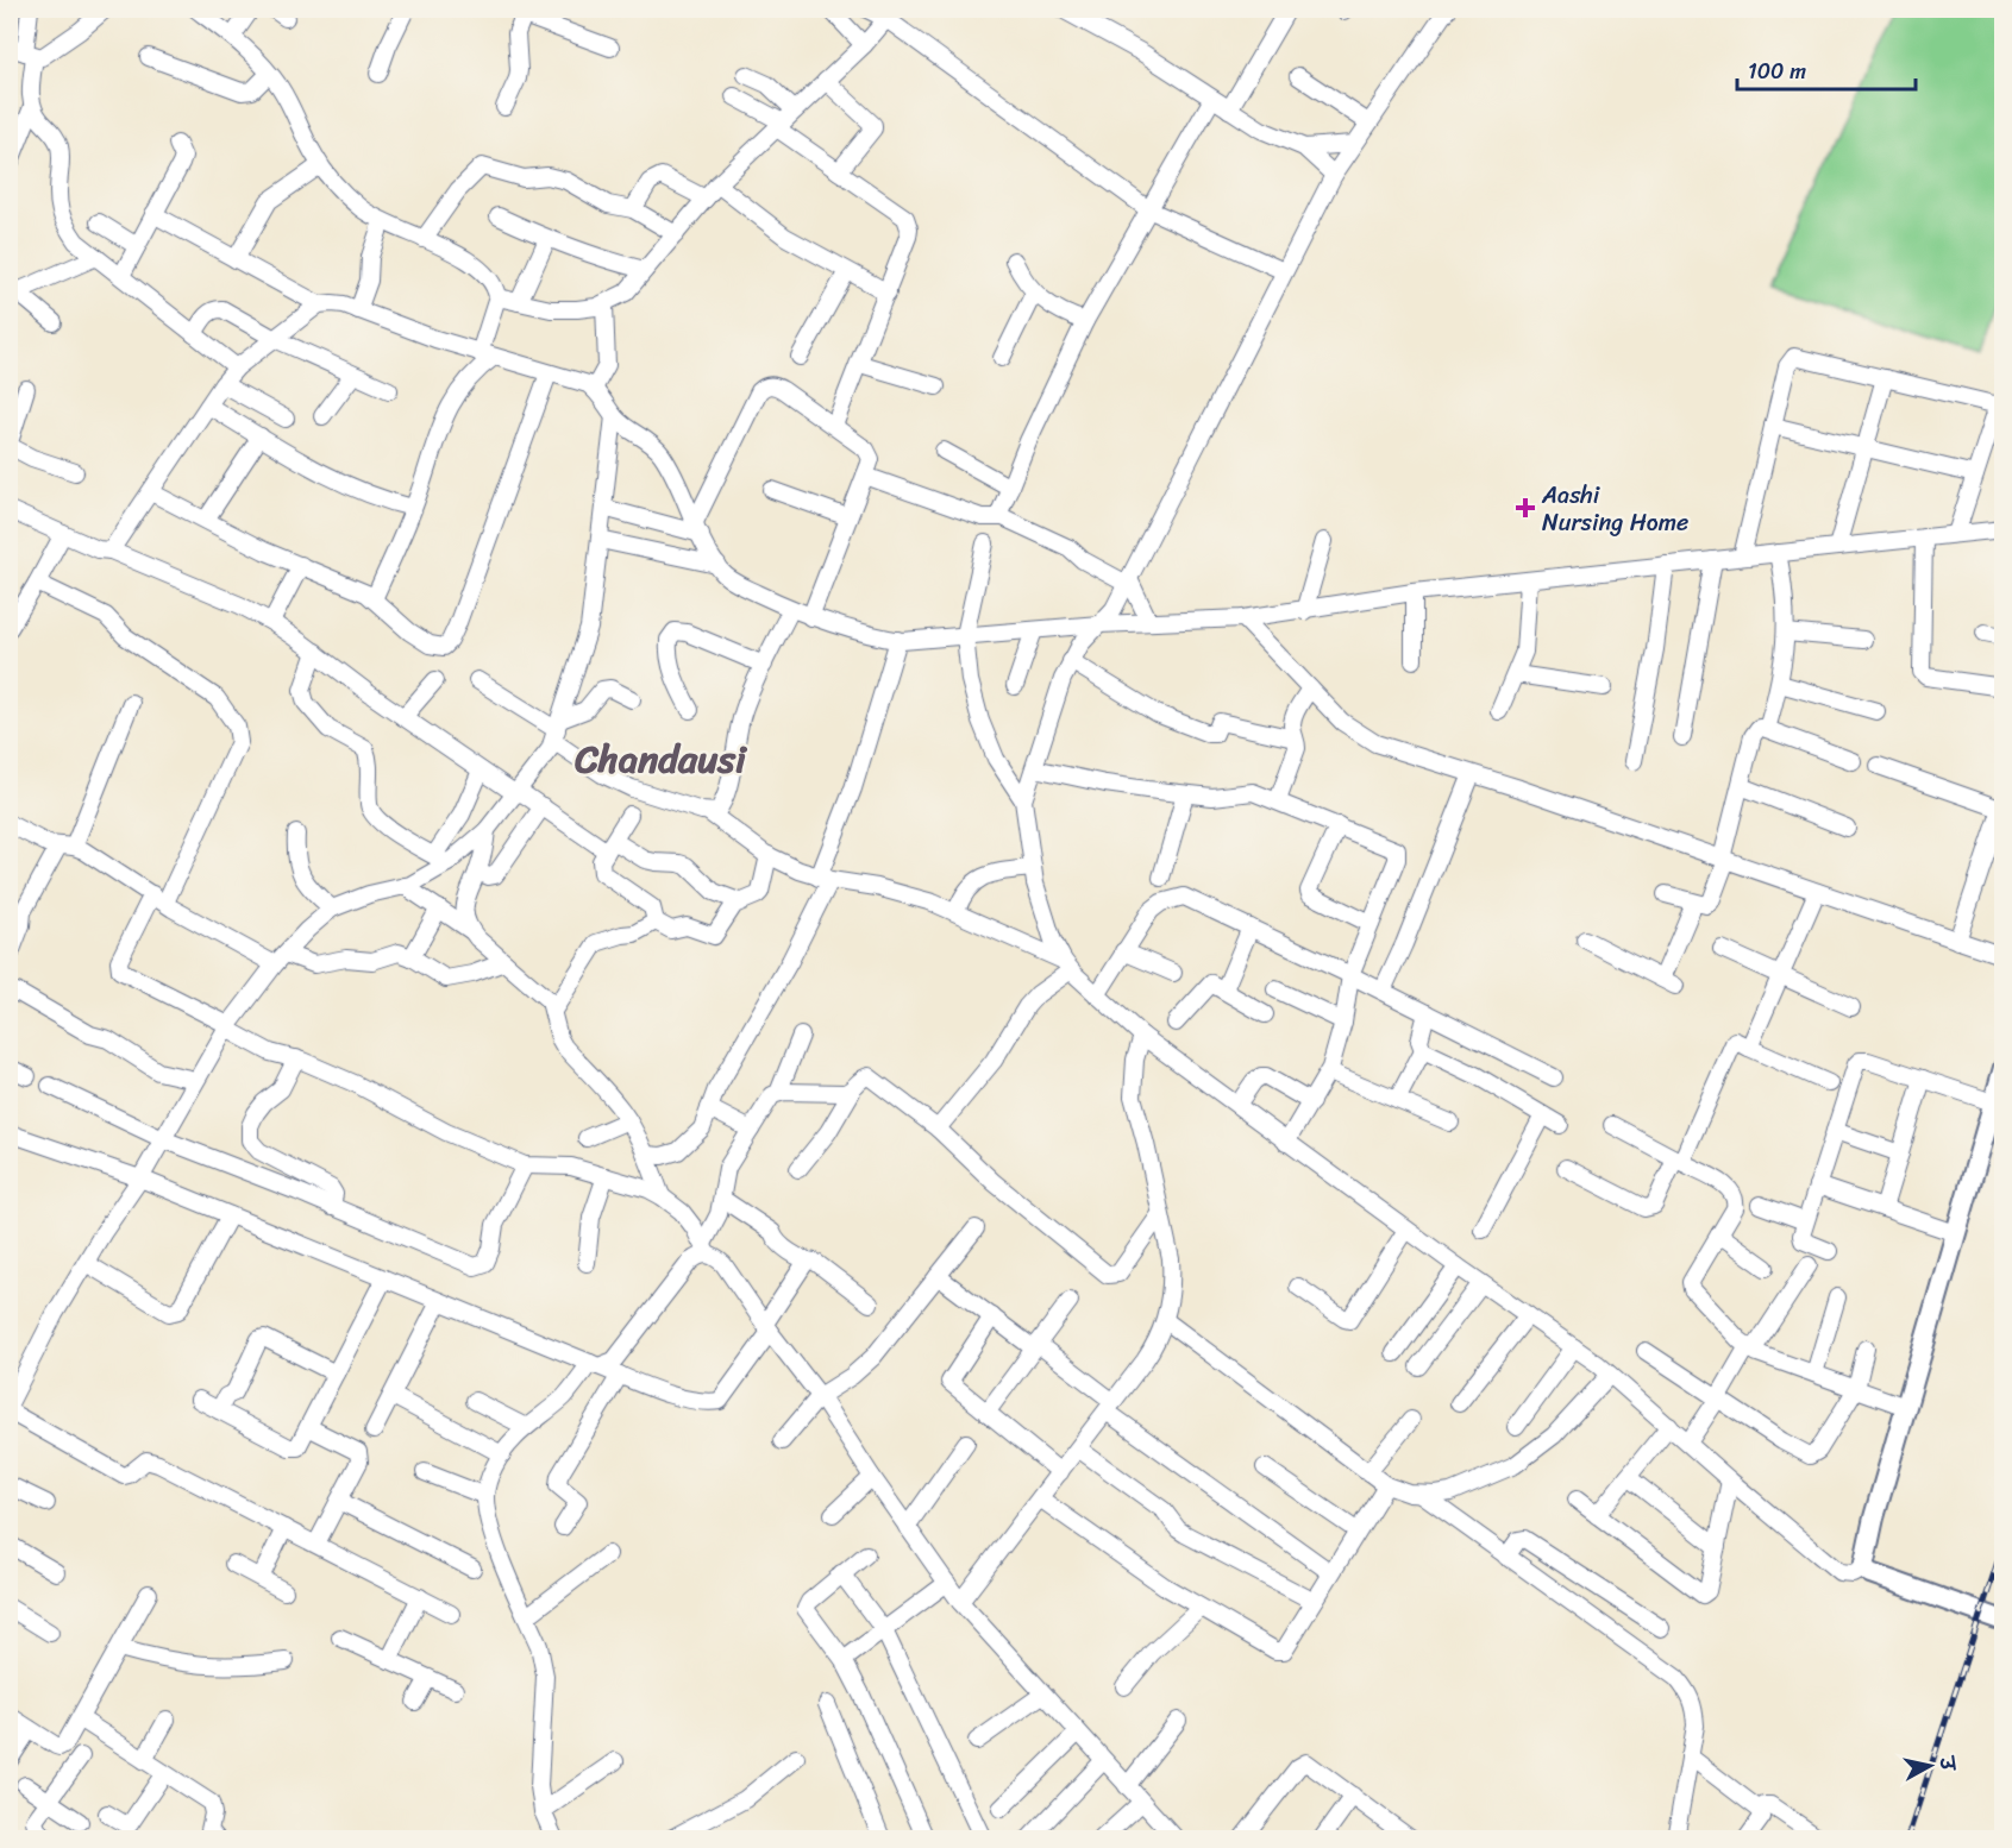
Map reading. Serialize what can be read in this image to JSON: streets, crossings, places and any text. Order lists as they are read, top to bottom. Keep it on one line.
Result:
{"districts":["Chandausi"],"places":{"health":["Aashi Nursing Home"]},"scale_bar":"100 m","north":"right"}
